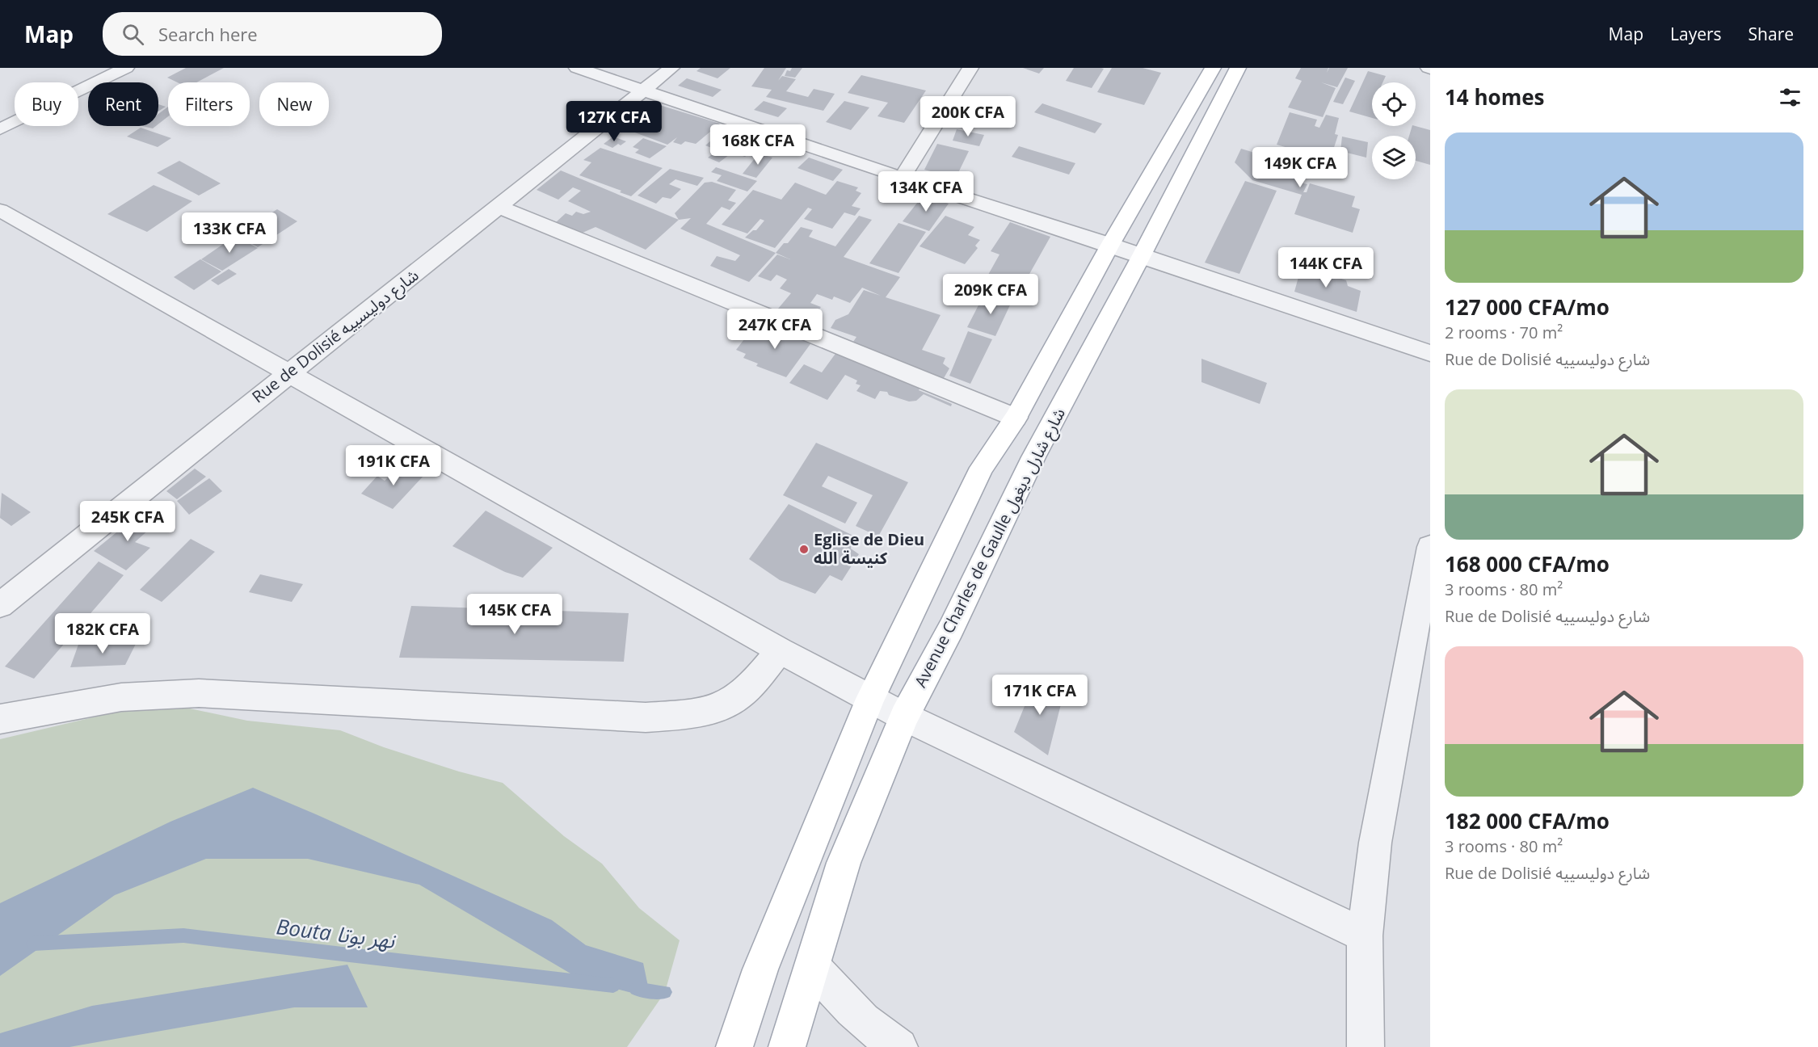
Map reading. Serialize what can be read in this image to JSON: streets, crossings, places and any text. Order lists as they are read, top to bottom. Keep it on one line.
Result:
{"streets":{"main road":["Avenue Charles de Gaulle شارع شارل ديغول"],"street":["Rue de Dolisié شارع دوليسييه"]},"water":["Bouta نهر بوتا"],"places":["Eglise de Dieu كنيسة الله"],"page":{"header":"Map","search":"Search here","nav":["Map","Layers","Share"],"heading":"14 homes","chip":["Buy","Rent","Filters","New"],"price":["200K CFA","127K CFA","168K CFA","149K CFA","134K CFA","133K CFA","144K CFA","209K CFA","247K CFA","191K CFA","245K CFA","145K CFA","182K CFA","171K CFA"],"list":[{"name":"127 000 CFA/mo","note":"2 rooms · 70 m² · Rue de Dolisié شارع دوليسييه"},{"name":"168 000 CFA/mo","note":"3 rooms · 80 m² · Rue de Dolisié شارع دوليسييه"},{"name":"182 000 CFA/mo","note":"3 rooms · 80 m² · Rue de Dolisié شارع دوليسييه"}]}}
